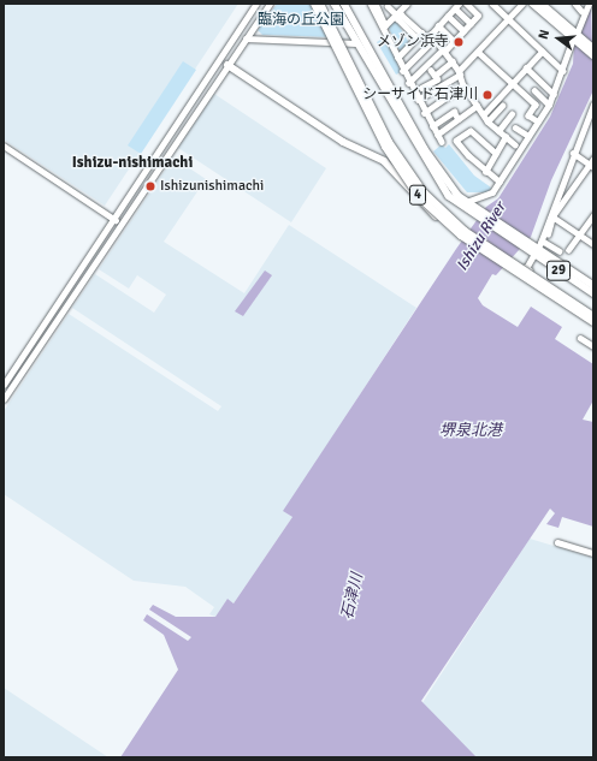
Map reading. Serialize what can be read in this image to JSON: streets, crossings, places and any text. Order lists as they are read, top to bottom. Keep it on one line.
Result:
{"streets":{"highway":["4"],"main road":["29"]},"districts":["Ishizu-nishimachi"],"water":["Ishizu River","堺泉北港","石津川"],"parks":["臨海の丘公園"],"places":["メゾン浜寺","シーサイド石津川","Ishizunishimachi"],"north":"left"}
